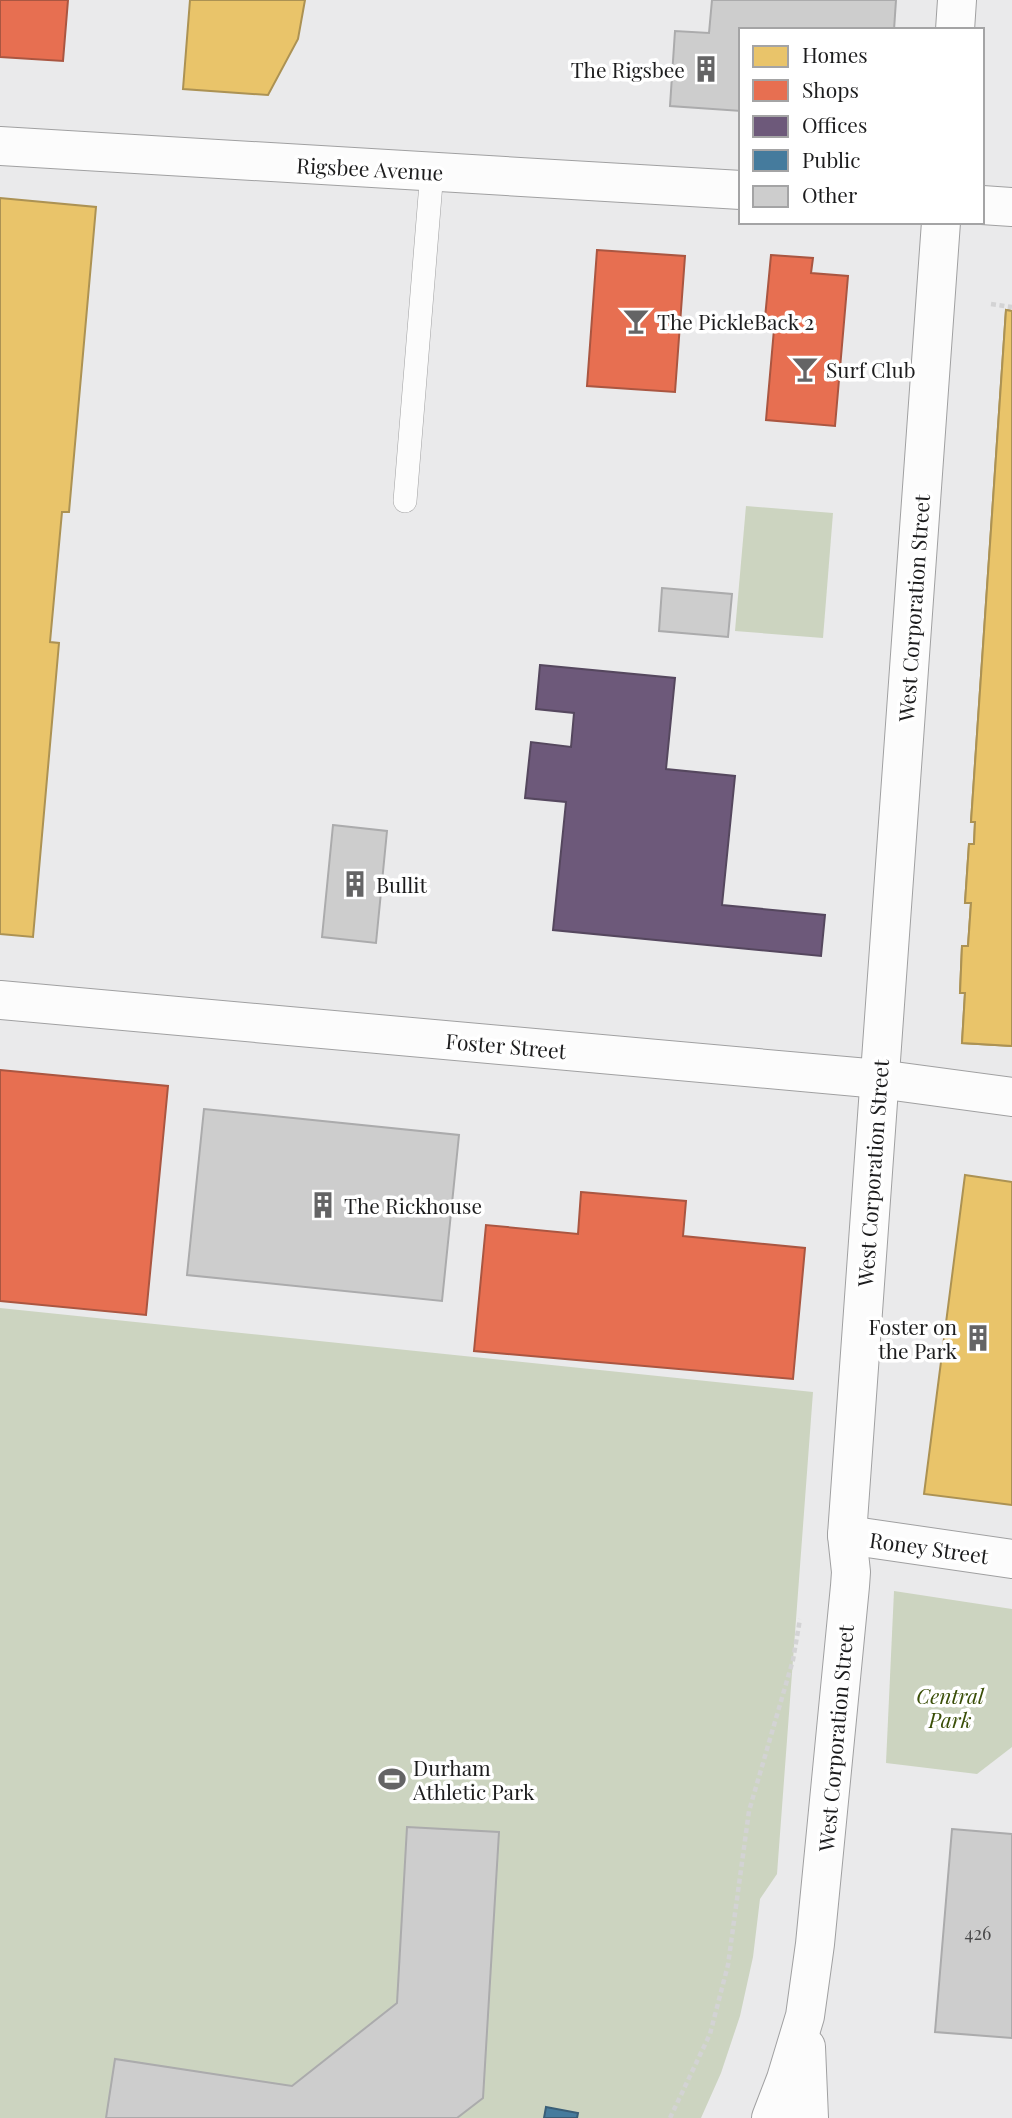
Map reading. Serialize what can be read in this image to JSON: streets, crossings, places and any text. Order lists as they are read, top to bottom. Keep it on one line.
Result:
{"streets":{"street":["Rigsbee Avenue","West Corporation Street","Foster Street","Roney Street"]},"crossings":[["West Corporation Street","Foster Street"],["West Corporation Street","Roney Street"]],"parks":["Central Park"],"places":{"building":["The Rigsbee","Bullit","The Rickhouse","Foster on the Park"],"bar":["The PickleBack 2","Surf Club"],"sports":["Durham Athletic Park"]},"house_numbers":["426"],"legend":["Homes","Shops","Offices","Public","Other"]}
